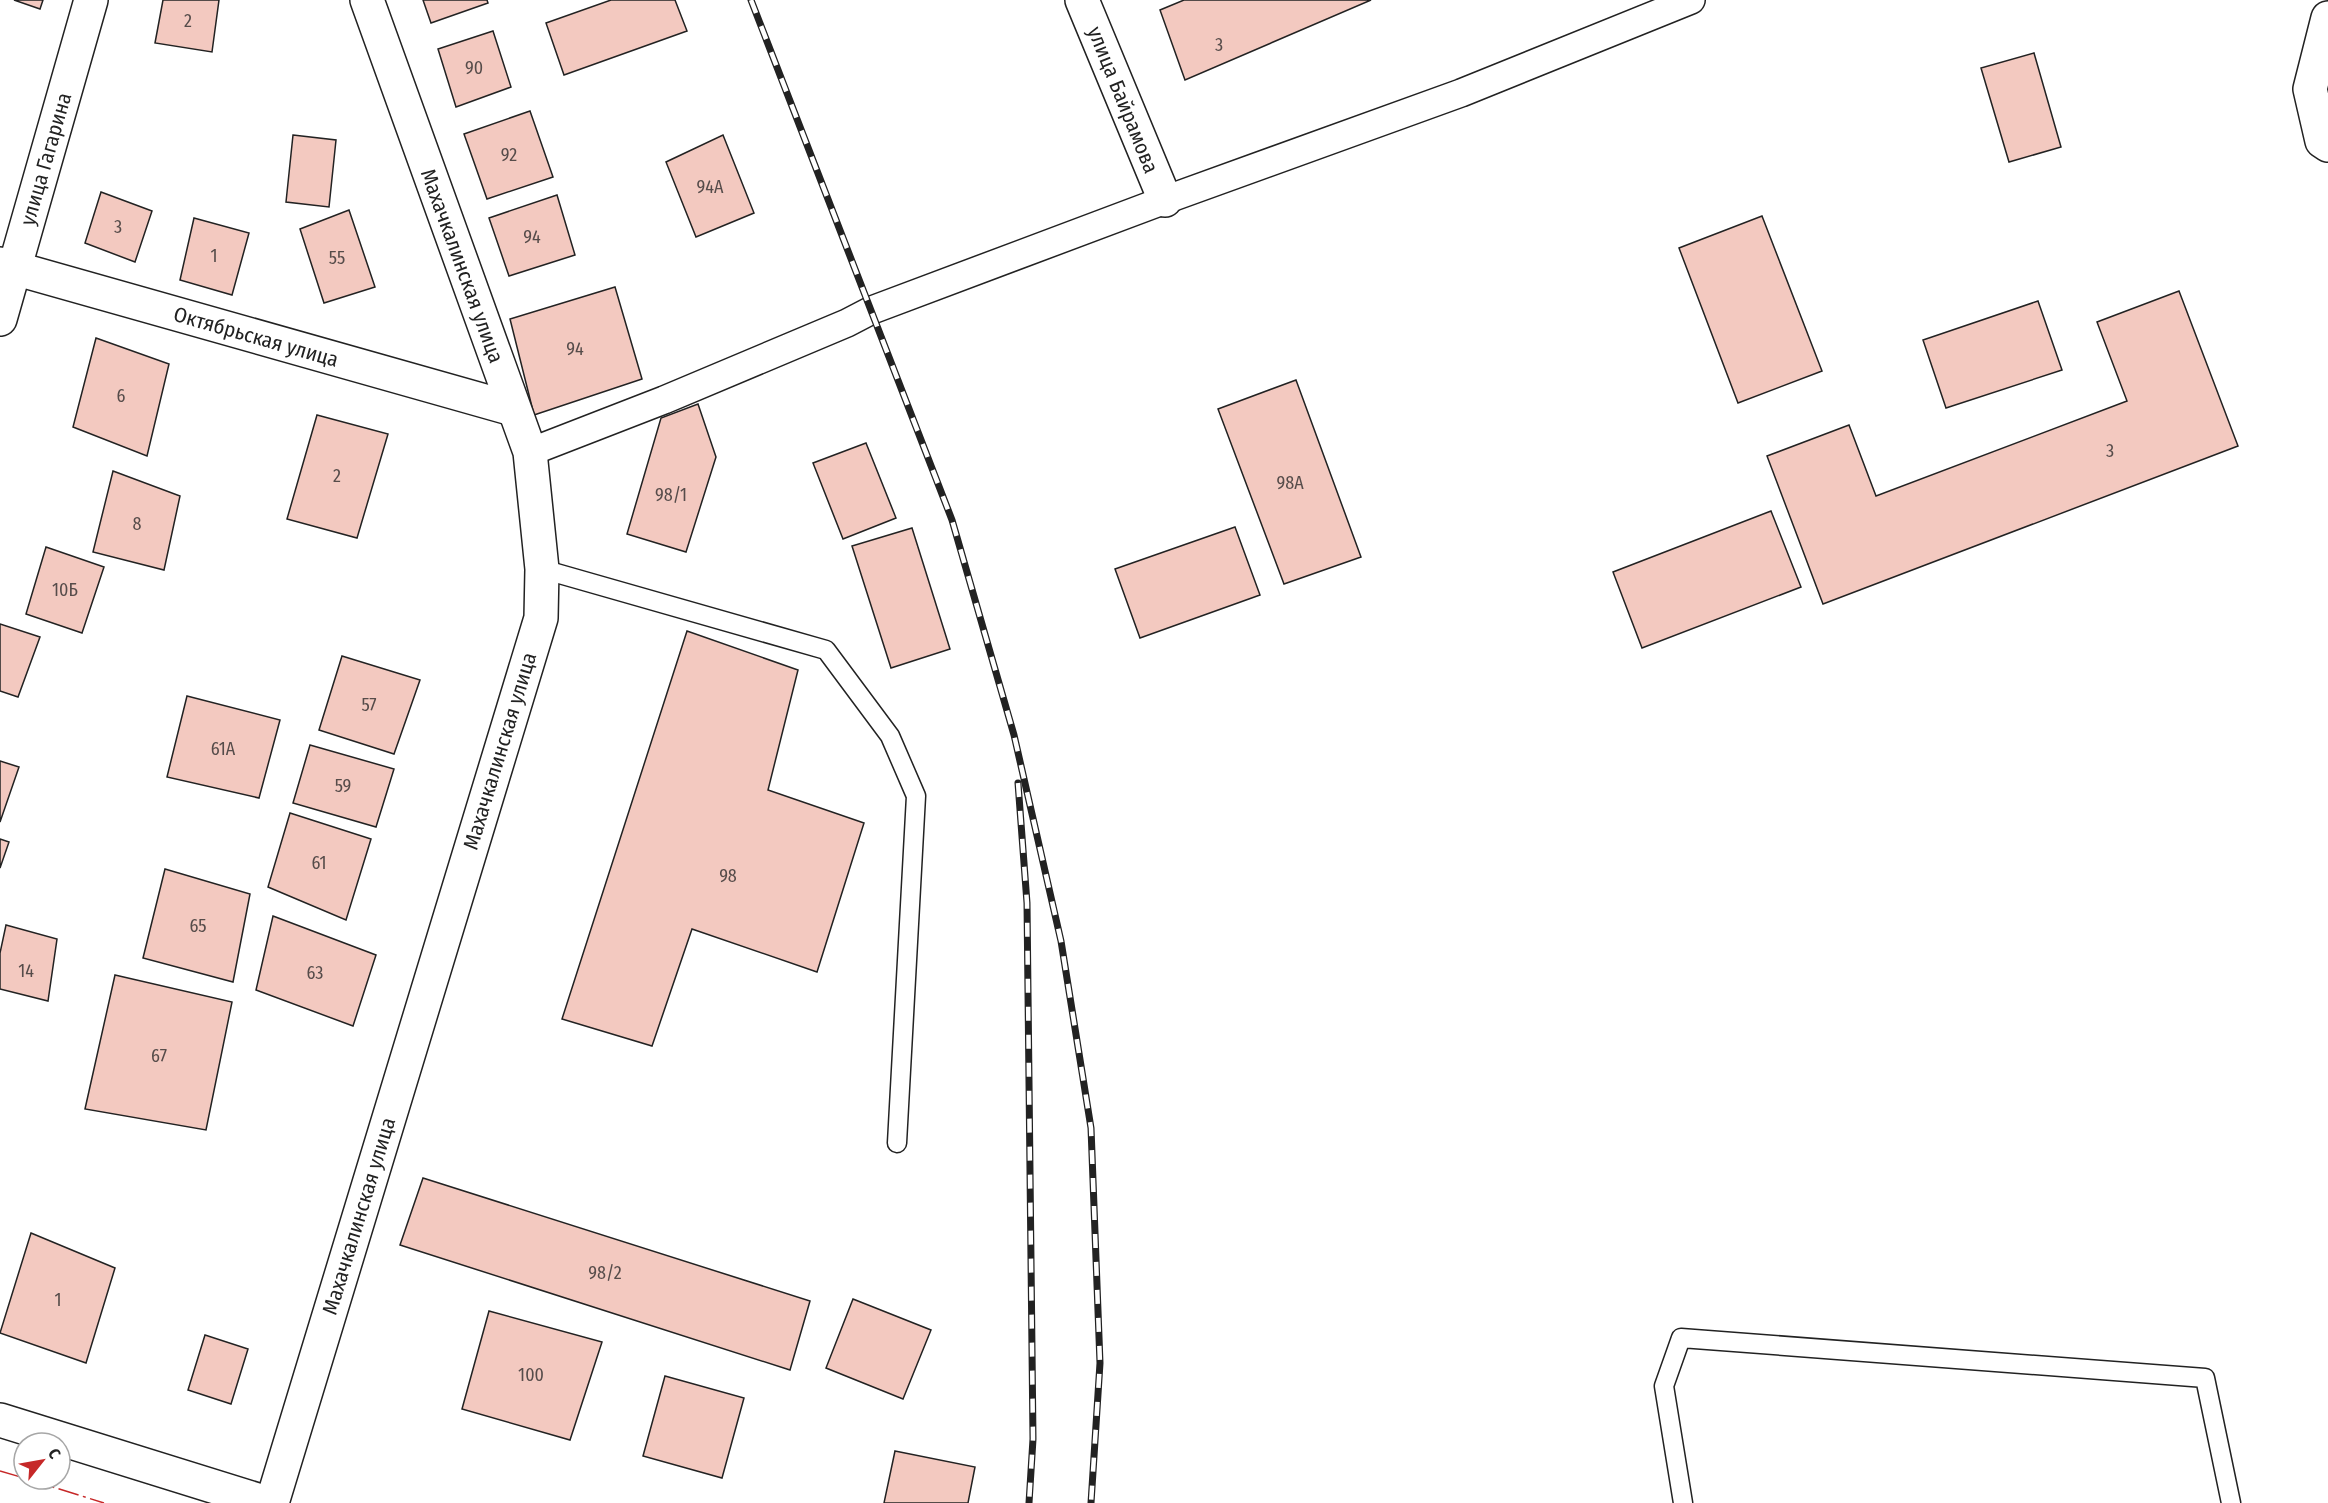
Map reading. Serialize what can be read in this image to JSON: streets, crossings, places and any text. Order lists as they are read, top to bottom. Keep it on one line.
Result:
{"streets":{"street":["улица Байрамова","улица Гагарина","Махачкалинская улица","Октябрьская улица"]},"crossings":[["улица Гагарина","Октябрьская улица"],["Махачкалинская улица","Октябрьская улица"]],"house_numbers":["2","3","90","92","94А","3","94","1","55","94","6","3","2","98А","98/1","8","10Б","57","61А","59","61","98","65","14","63","67","98/2","1","100"],"north":"top right"}
